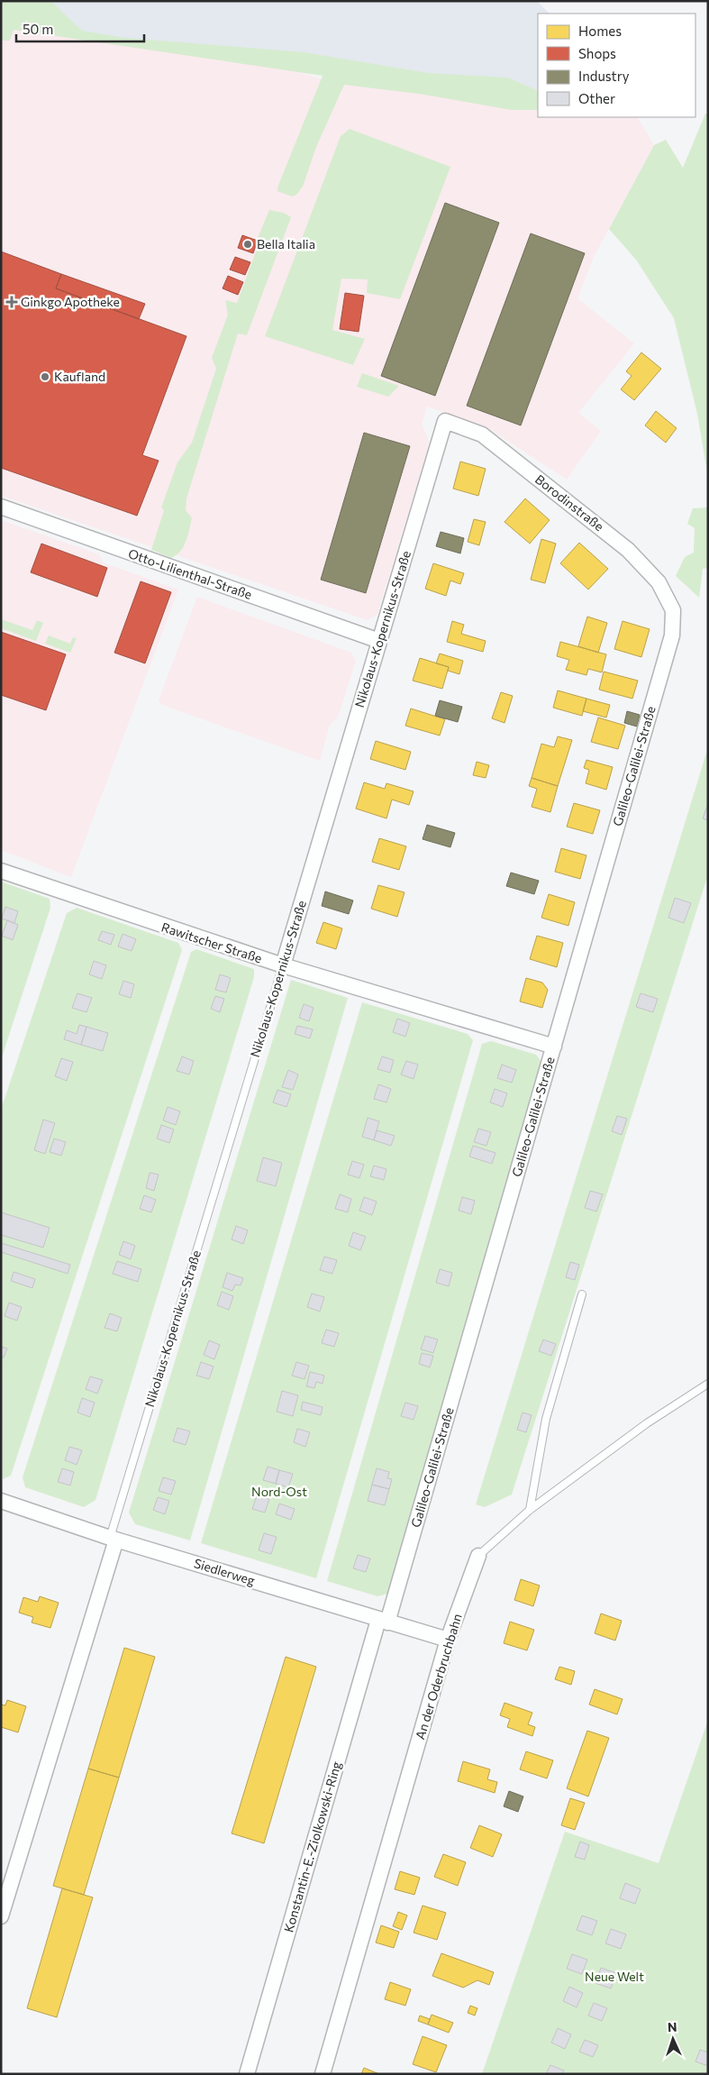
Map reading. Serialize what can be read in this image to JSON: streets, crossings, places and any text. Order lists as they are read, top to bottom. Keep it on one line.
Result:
{"streets":{"street":["Borodinstraße","Otto-Lilienthal-Straße","Nikolaus-Kopernikus-Straße","Galileo-Galilei-Straße","Rawitscher Straße","Siedlerweg","An der Oderbruchbahn","Konstantin-E.-Ziolkowski-Ring"]},"crossings":[["Borodinstraße","Nikolaus-Kopernikus-Straße"],["Borodinstraße","Galileo-Galilei-Straße"],["Otto-Lilienthal-Straße","Nikolaus-Kopernikus-Straße"],["Nikolaus-Kopernikus-Straße","Rawitscher Straße"],["Nikolaus-Kopernikus-Straße","Siedlerweg"],["Galileo-Galilei-Straße","Rawitscher Straße"],["Galileo-Galilei-Straße","Siedlerweg"],["Galileo-Galilei-Straße","Konstantin-E.-Ziolkowski-Ring"],["Siedlerweg","An der Oderbruchbahn"],["Siedlerweg","Konstantin-E.-Ziolkowski-Ring"]],"parks":["Nord-Ost","Neue Welt"],"places":{"other":["Bella Italia","Kaufland"],"health":["Ginkgo Apotheke"]},"legend":["Homes","Shops","Industry","Other"],"scale_bar":"50 m","north":"top"}
